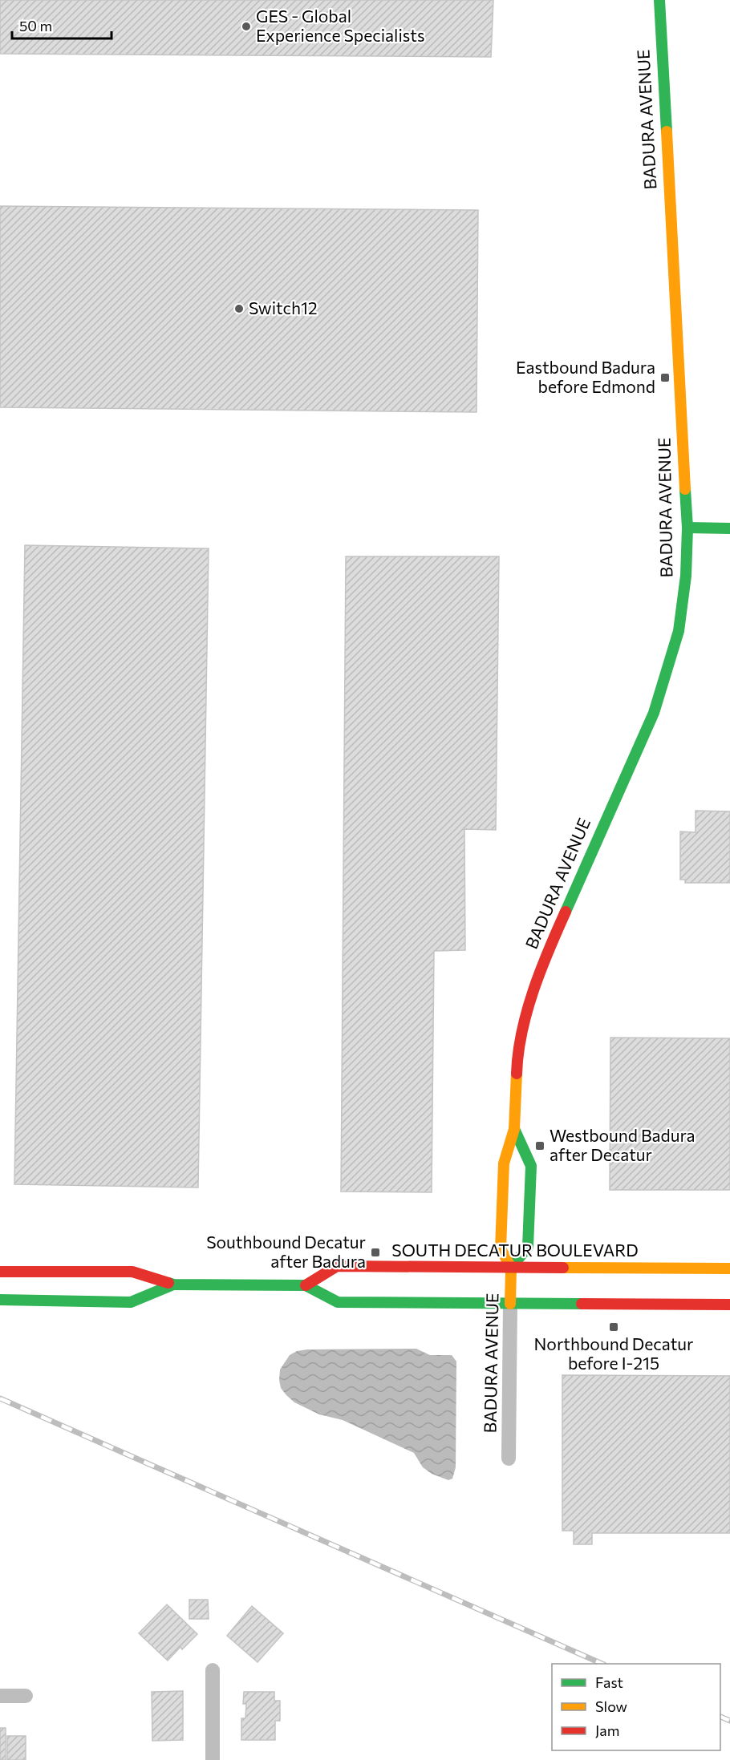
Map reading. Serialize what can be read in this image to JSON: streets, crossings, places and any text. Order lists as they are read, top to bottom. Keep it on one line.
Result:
{"streets":{"main road":["BADURA AVENUE","SOUTH DECATUR BOULEVARD"]},"crossings":[["BADURA AVENUE","SOUTH DECATUR BOULEVARD"]],"places":{"other":["GES - Global Experience Specialists","Switch12"],"transit":["Eastbound Badura before Edmond","Westbound Badura after Decatur","Southbound Decatur after Badura","Northbound Decatur before I-215"]},"legend":["Fast","Slow","Jam"],"scale_bar":"50 m"}
